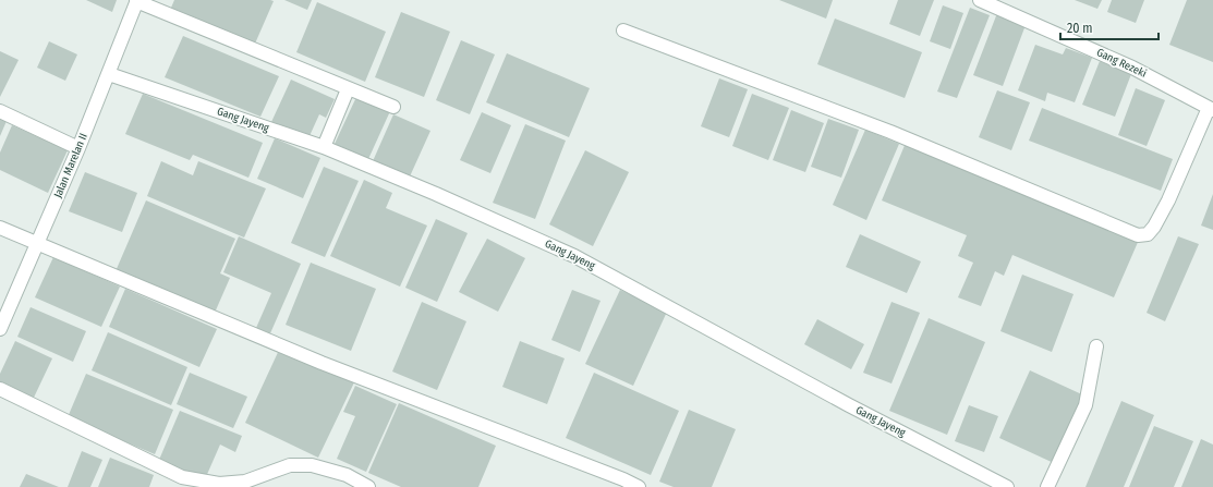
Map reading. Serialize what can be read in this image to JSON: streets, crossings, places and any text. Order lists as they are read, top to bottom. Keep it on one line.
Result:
{"streets":{"street":["Gang Rezeki","Gang Jayeng","Jalan Marelan II"]},"crossings":[["Gang Jayeng","Jalan Marelan II"]],"scale_bar":"20 m"}
